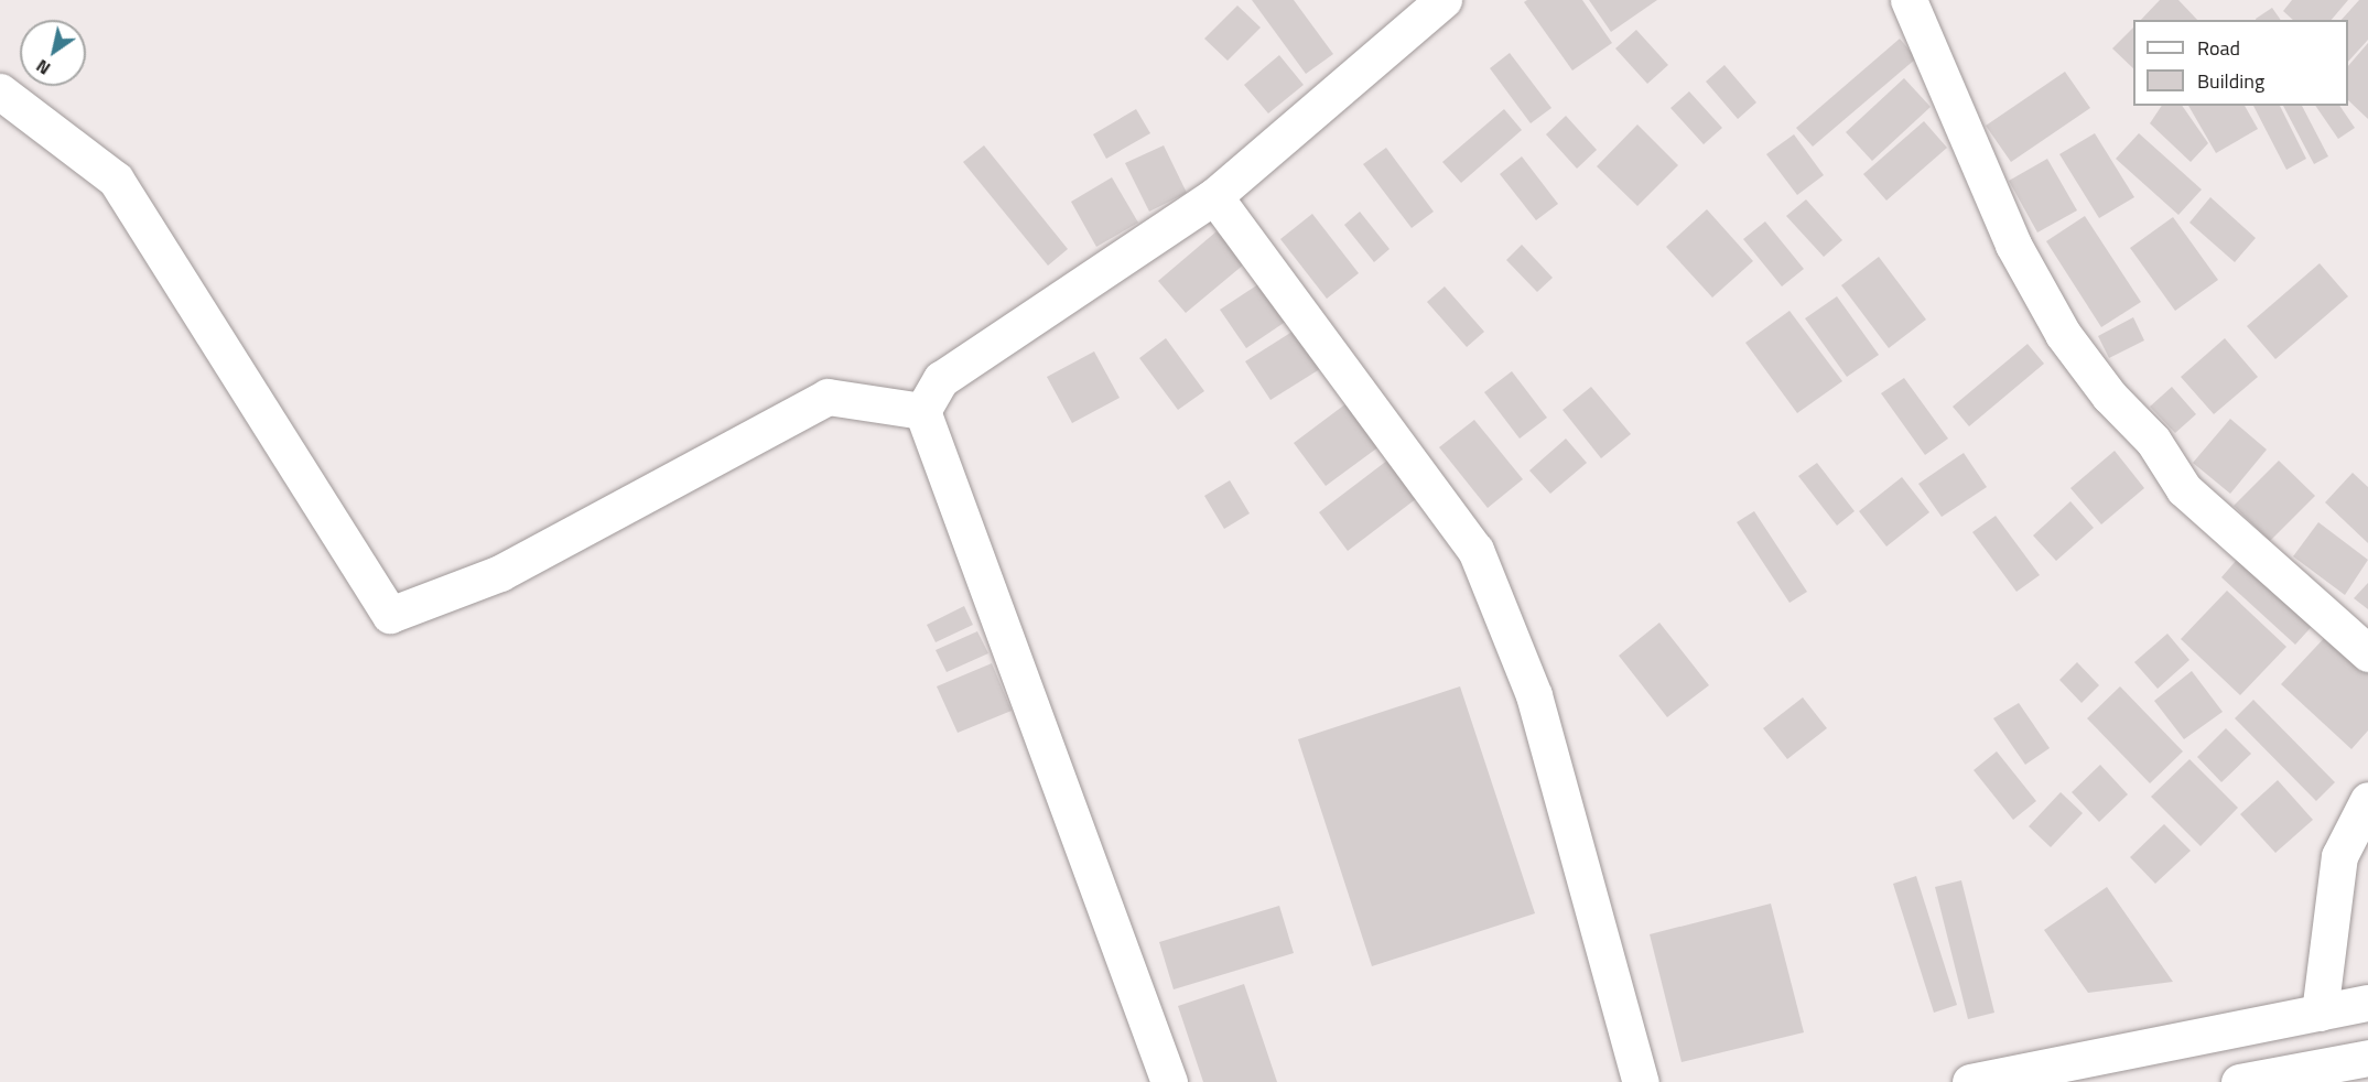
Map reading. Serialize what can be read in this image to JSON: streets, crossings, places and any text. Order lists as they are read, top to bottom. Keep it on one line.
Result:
{"legend":["Road","Building"],"north":"bottom left"}
